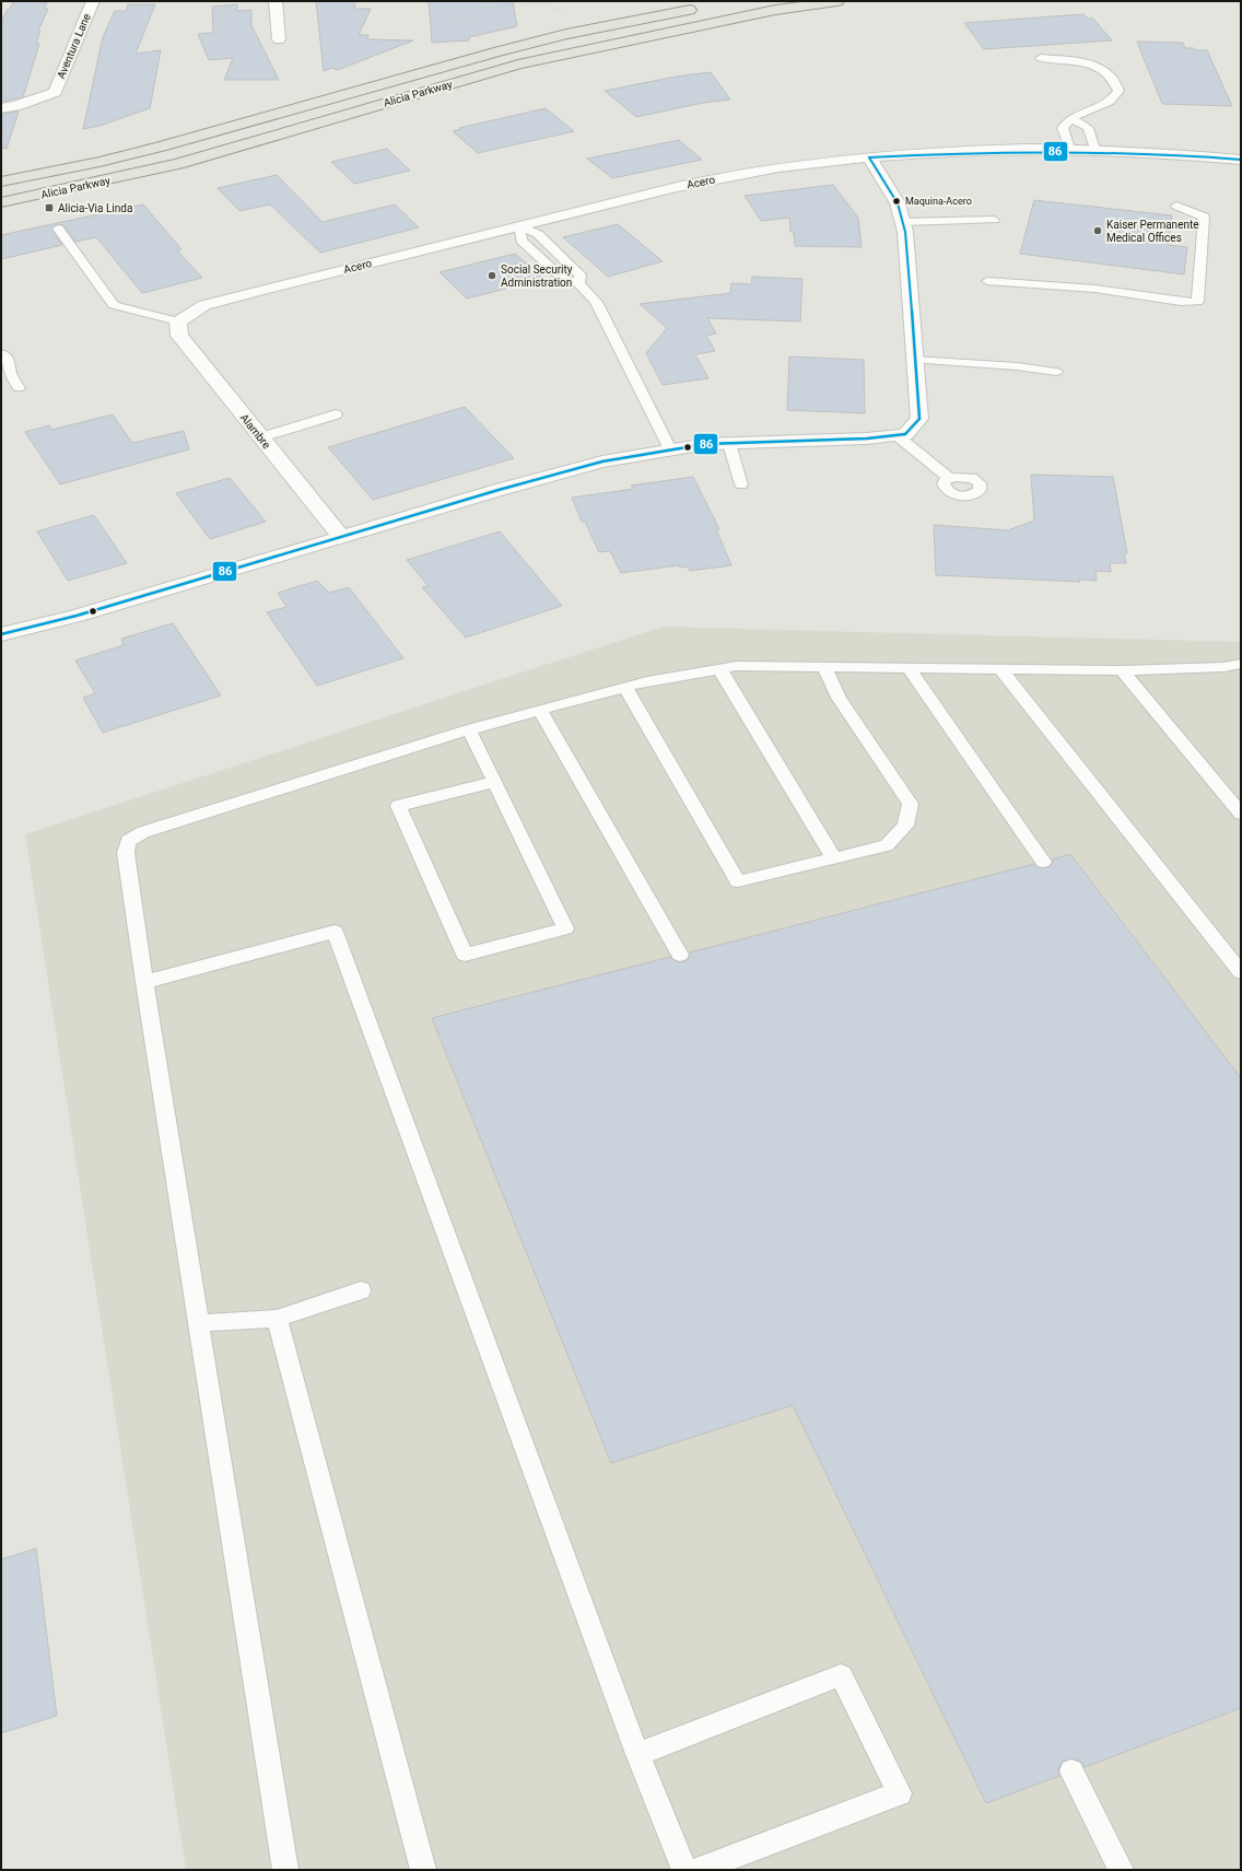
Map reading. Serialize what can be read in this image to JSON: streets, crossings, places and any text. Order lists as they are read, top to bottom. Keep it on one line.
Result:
{"streets":{"main road":["Alicia Parkway"],"street":["Aventura Lane","Acero","Alambre"]},"crossings":[["Acero","Alambre"]],"places":{"other":["Maquina-Acero","Kaiser Permanente Medical Offices","Social Security Administration"],"transit":["Alicia-Via Linda"]},"lines":["transit line 86"]}
